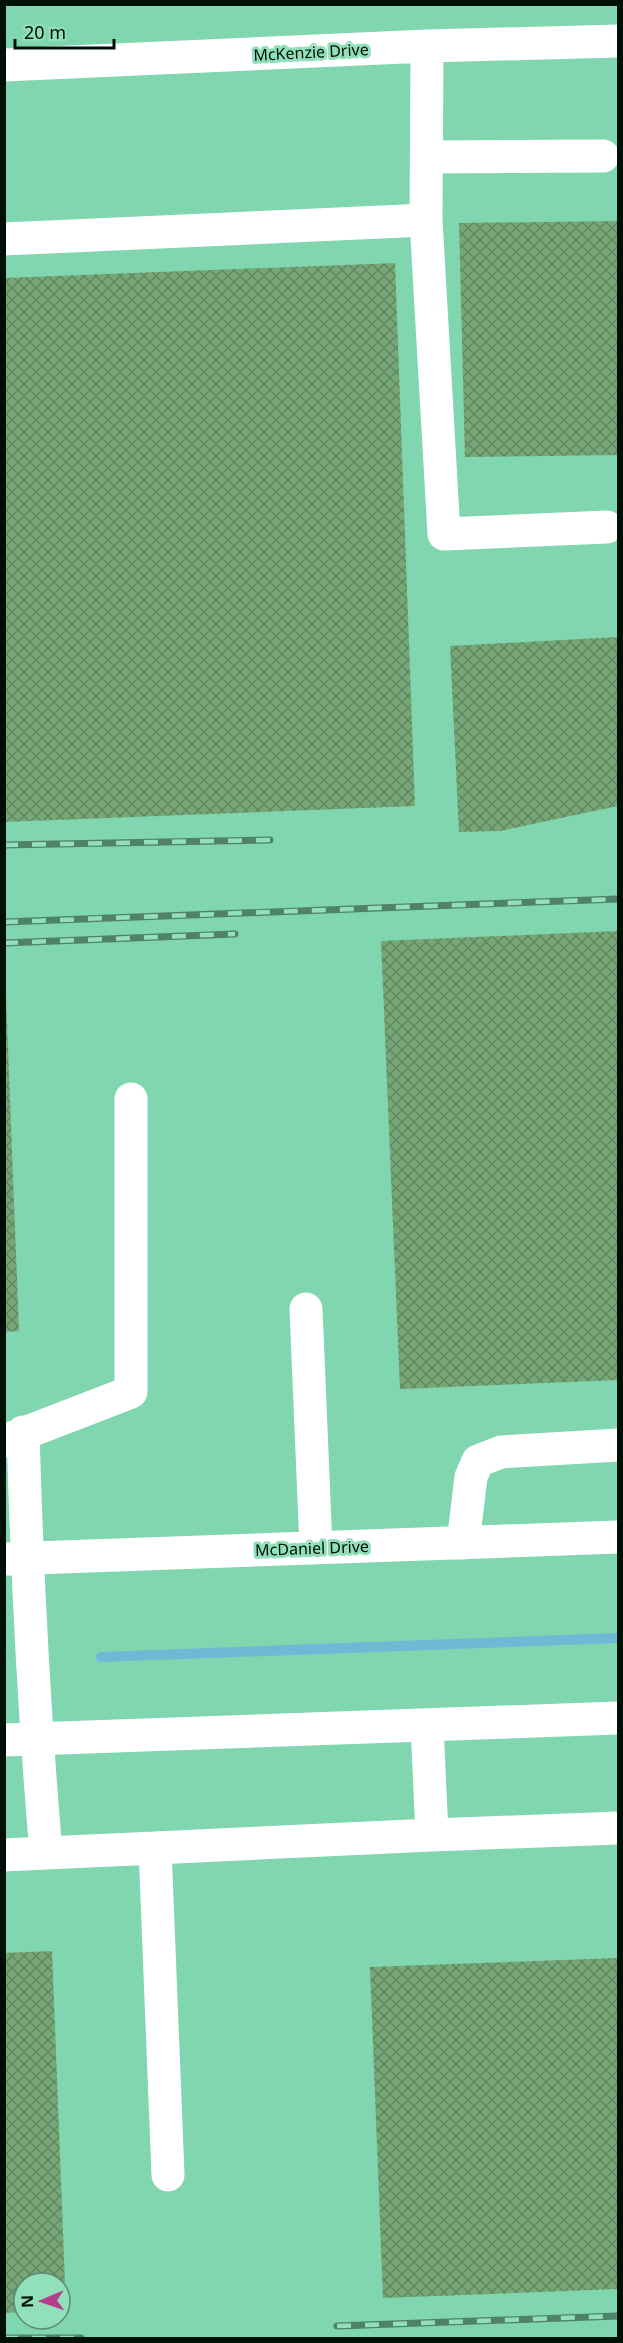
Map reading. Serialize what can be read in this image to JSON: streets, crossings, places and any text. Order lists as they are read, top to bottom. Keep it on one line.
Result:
{"streets":{"street":["McKenzie Drive","McDaniel Drive"]},"scale_bar":"20 m","north":"left"}
